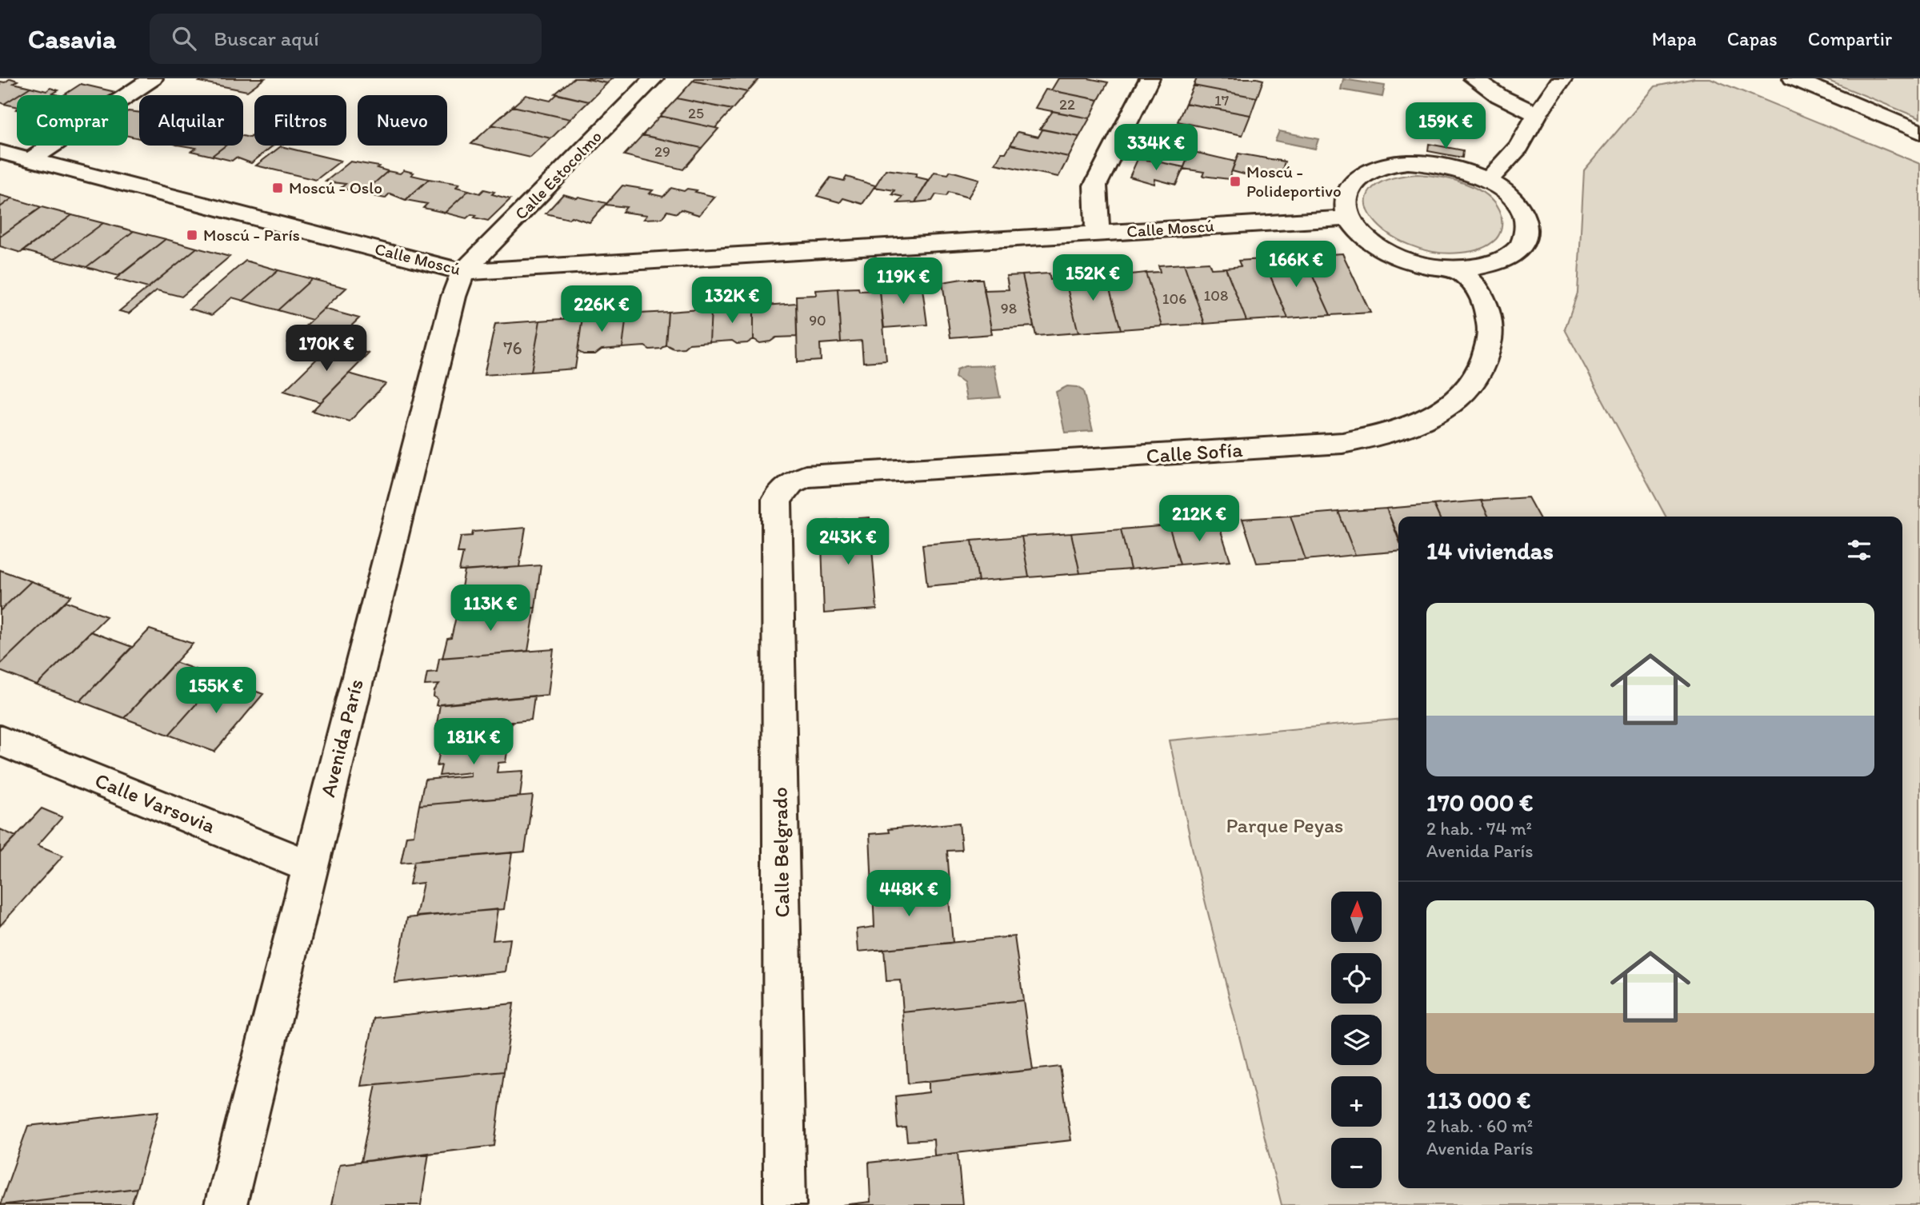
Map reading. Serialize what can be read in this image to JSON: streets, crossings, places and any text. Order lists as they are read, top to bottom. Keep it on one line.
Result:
{"streets":{"street":["Calle Estocolmo","Calle Moscú","Calle Sofía","Avenida París","Calle Varsovia","Calle Belgrado"]},"crossings":[["Calle Estocolmo","Calle Moscú"],["Calle Estocolmo","Avenida París"],["Calle Moscú","Calle Sofía"],["Calle Moscú","Avenida París"],["Calle Sofía","Calle Belgrado"],["Avenida París","Calle Varsovia"]],"parks":["Parque Peyas"],"places":{"transit":["Moscú - Polideportivo","Moscú - Oslo","Moscú - París"]},"house_numbers":["17","22","25","29","108","106","98","90","76"],"north":"top","page":{"header":"Casavia","search":"Buscar aquí","nav":["Mapa","Capas","Compartir"],"chip":["Comprar","Alquilar","Filtros","Nuevo"],"price":["159K €","334K €","166K €","152K €","119K €","132K €","226K €","170K €","212K €","243K €","113K €","155K €","181K €","448K €"],"heading":"14 viviendas","list":[{"name":"170 000 €","note":"2 hab. · 74 m² · Avenida París"},{"name":"113 000 €","note":"2 hab. · 60 m² · Avenida París"}],"map_buttons":["+","−"]}}
